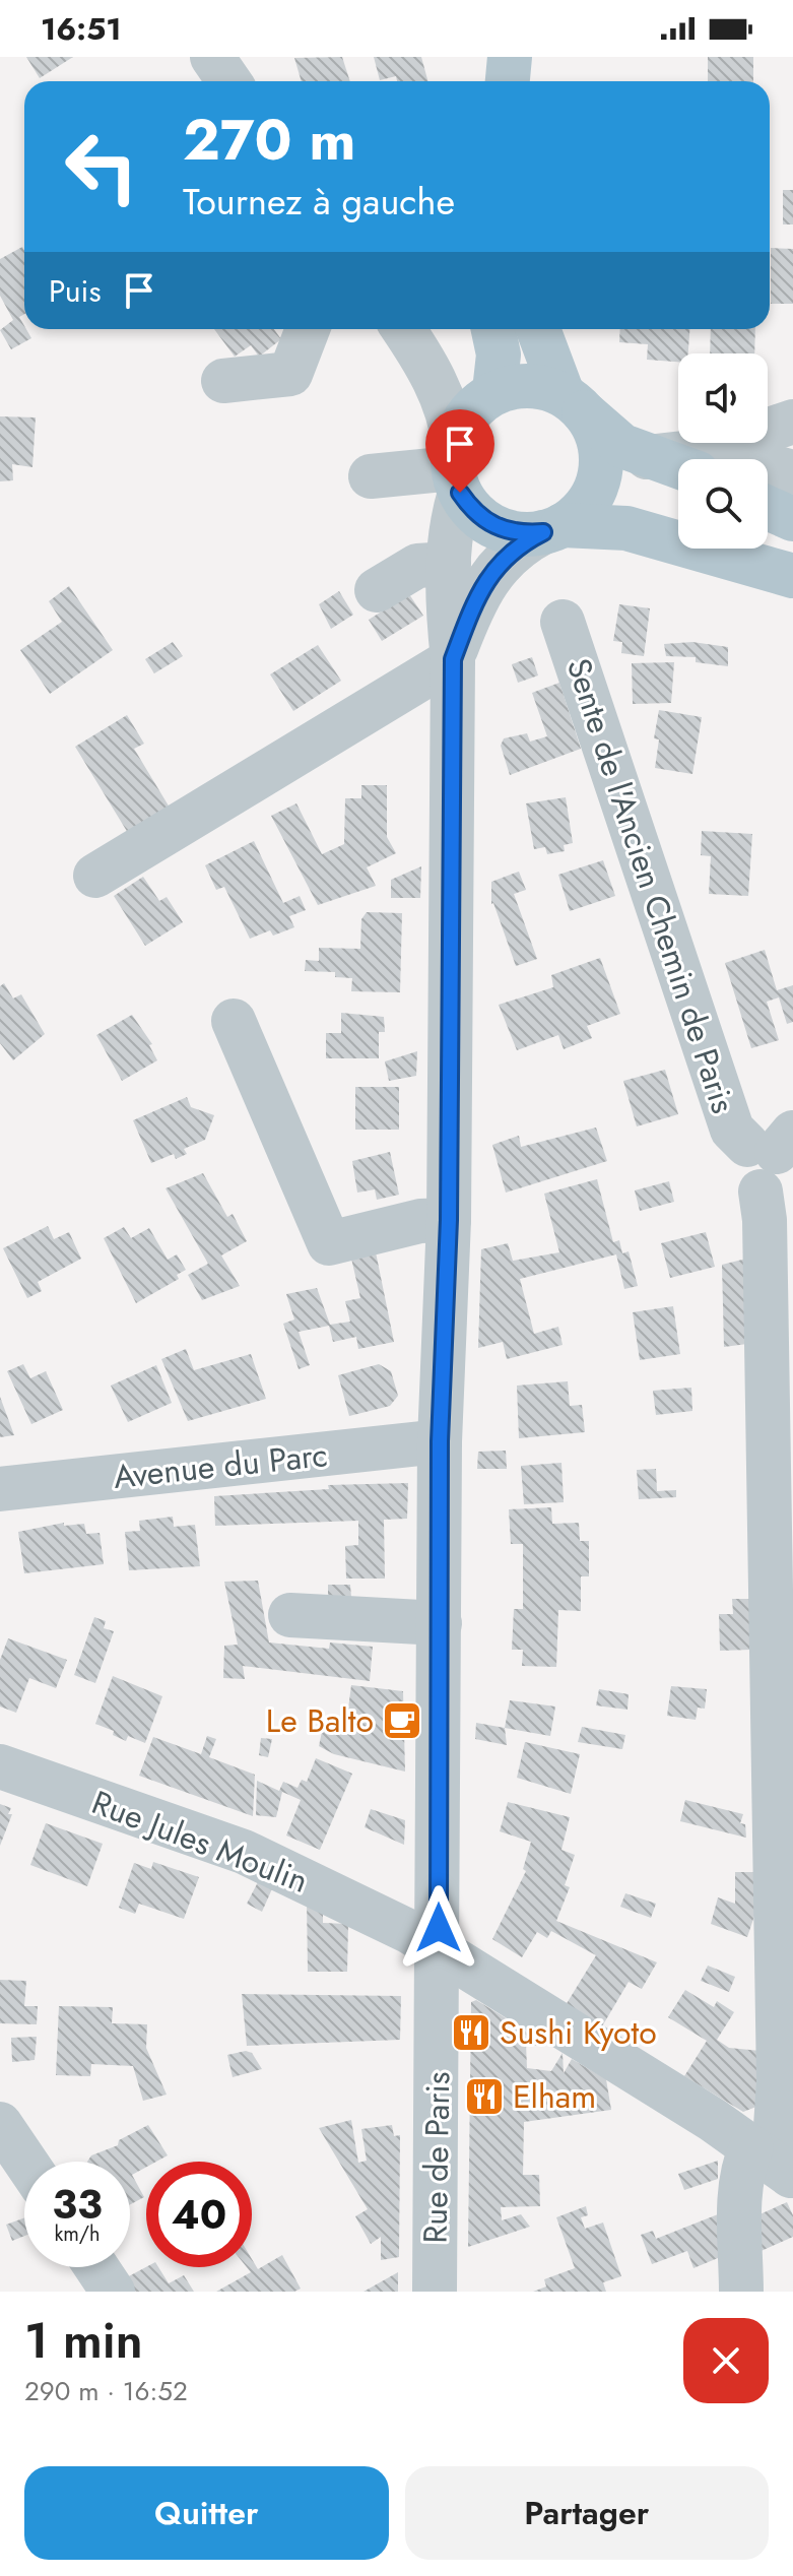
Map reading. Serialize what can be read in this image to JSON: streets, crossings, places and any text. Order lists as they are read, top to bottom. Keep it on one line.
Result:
{"streets":{"street":["Sente de l'Ancien Chemin de Paris","Avenue du Parc","Rue Jules Moulin","Rue de Paris"]},"crossings":[["Avenue du Parc","Rue de Paris"],["Rue Jules Moulin","Rue de Paris"]],"places":{"cafe":["Le Balto"],"restaurant":["Sushi Kyoto","Elham"]},"page":{"status":"16:51","turn":["270 m","Tournez à gauche"],"then":"Puis","speed":"33 km/h","limit":"40","heading":["1 min","290 m · 16:52"],"buttons":["Quitter","Partager"]}}
